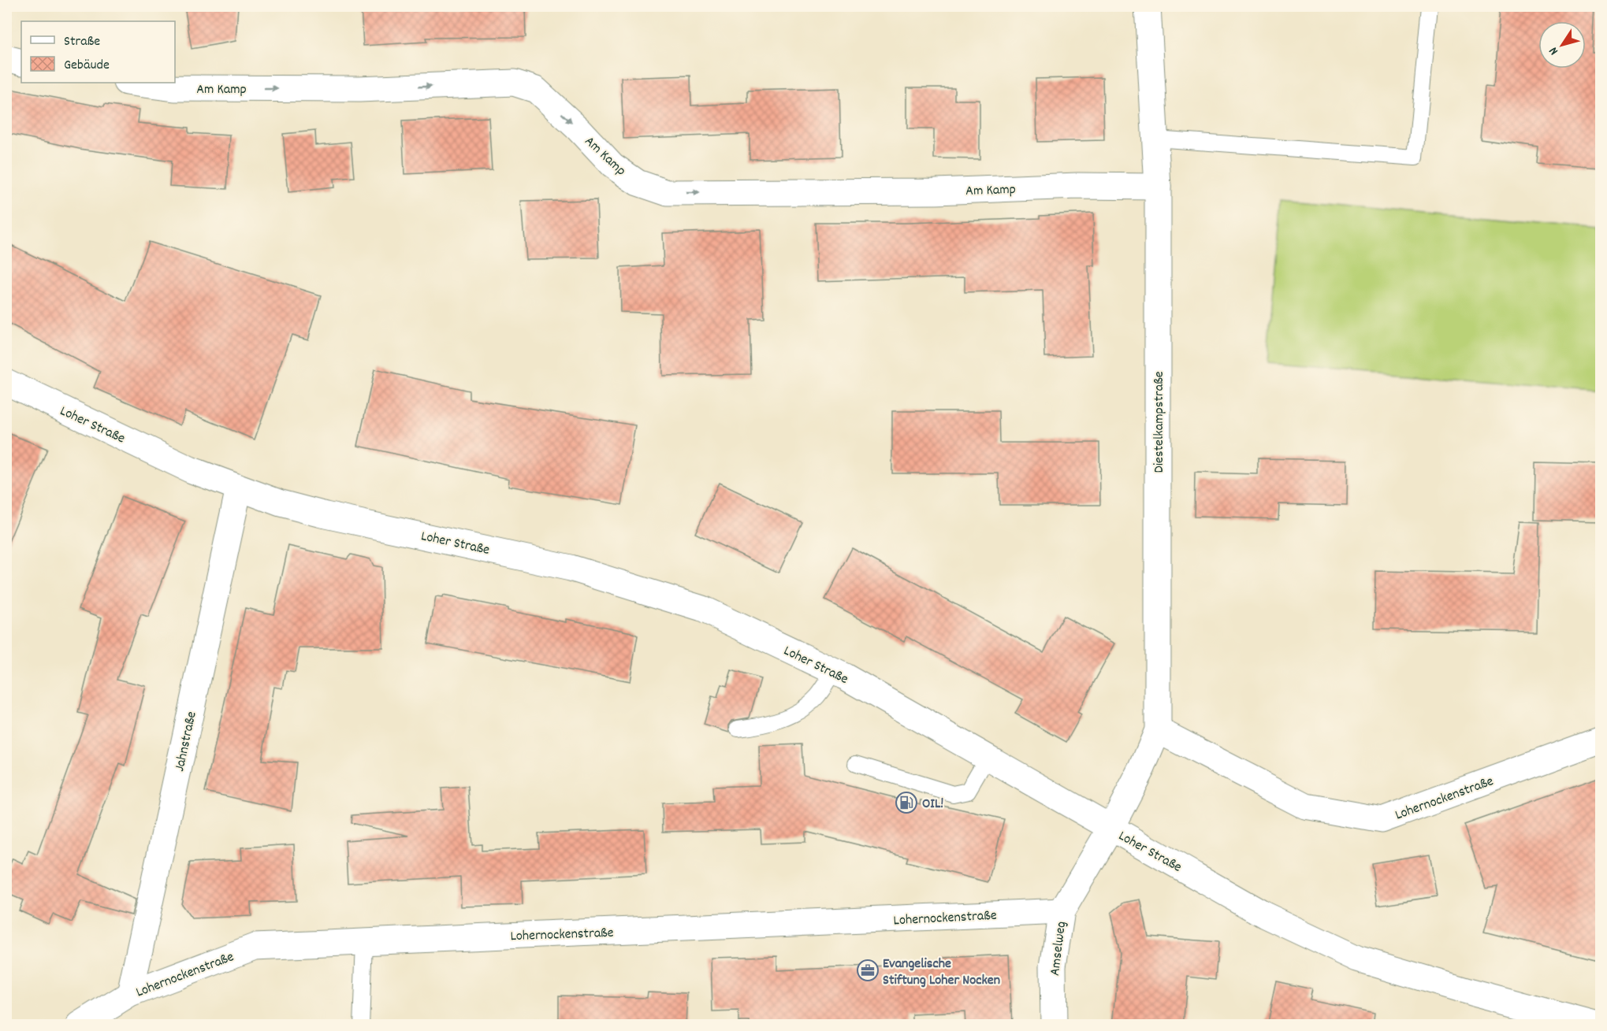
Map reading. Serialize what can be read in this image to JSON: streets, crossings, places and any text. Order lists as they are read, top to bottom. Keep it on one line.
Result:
{"streets":{"street":["Am Kamp","Diestelkampstraße","Loher Straße","Jahnstraße","Lohernockenstraße","Amselweg"]},"crossings":[["Am Kamp","Diestelkampstraße"],["Diestelkampstraße","Loher Straße"],["Diestelkampstraße","Lohernockenstraße"],["Diestelkampstraße","Amselweg"],["Loher Straße","Jahnstraße"],["Loher Straße","Amselweg"],["Jahnstraße","Lohernockenstraße"],["Lohernockenstraße","Amselweg"]],"one_way":["Am Kamp"],"places":{"fuel station":["OIL!"],"office":["Evangelische Stiftung Loher Nocken"]},"legend":["Straße","Gebäude"],"north":"bottom left"}
